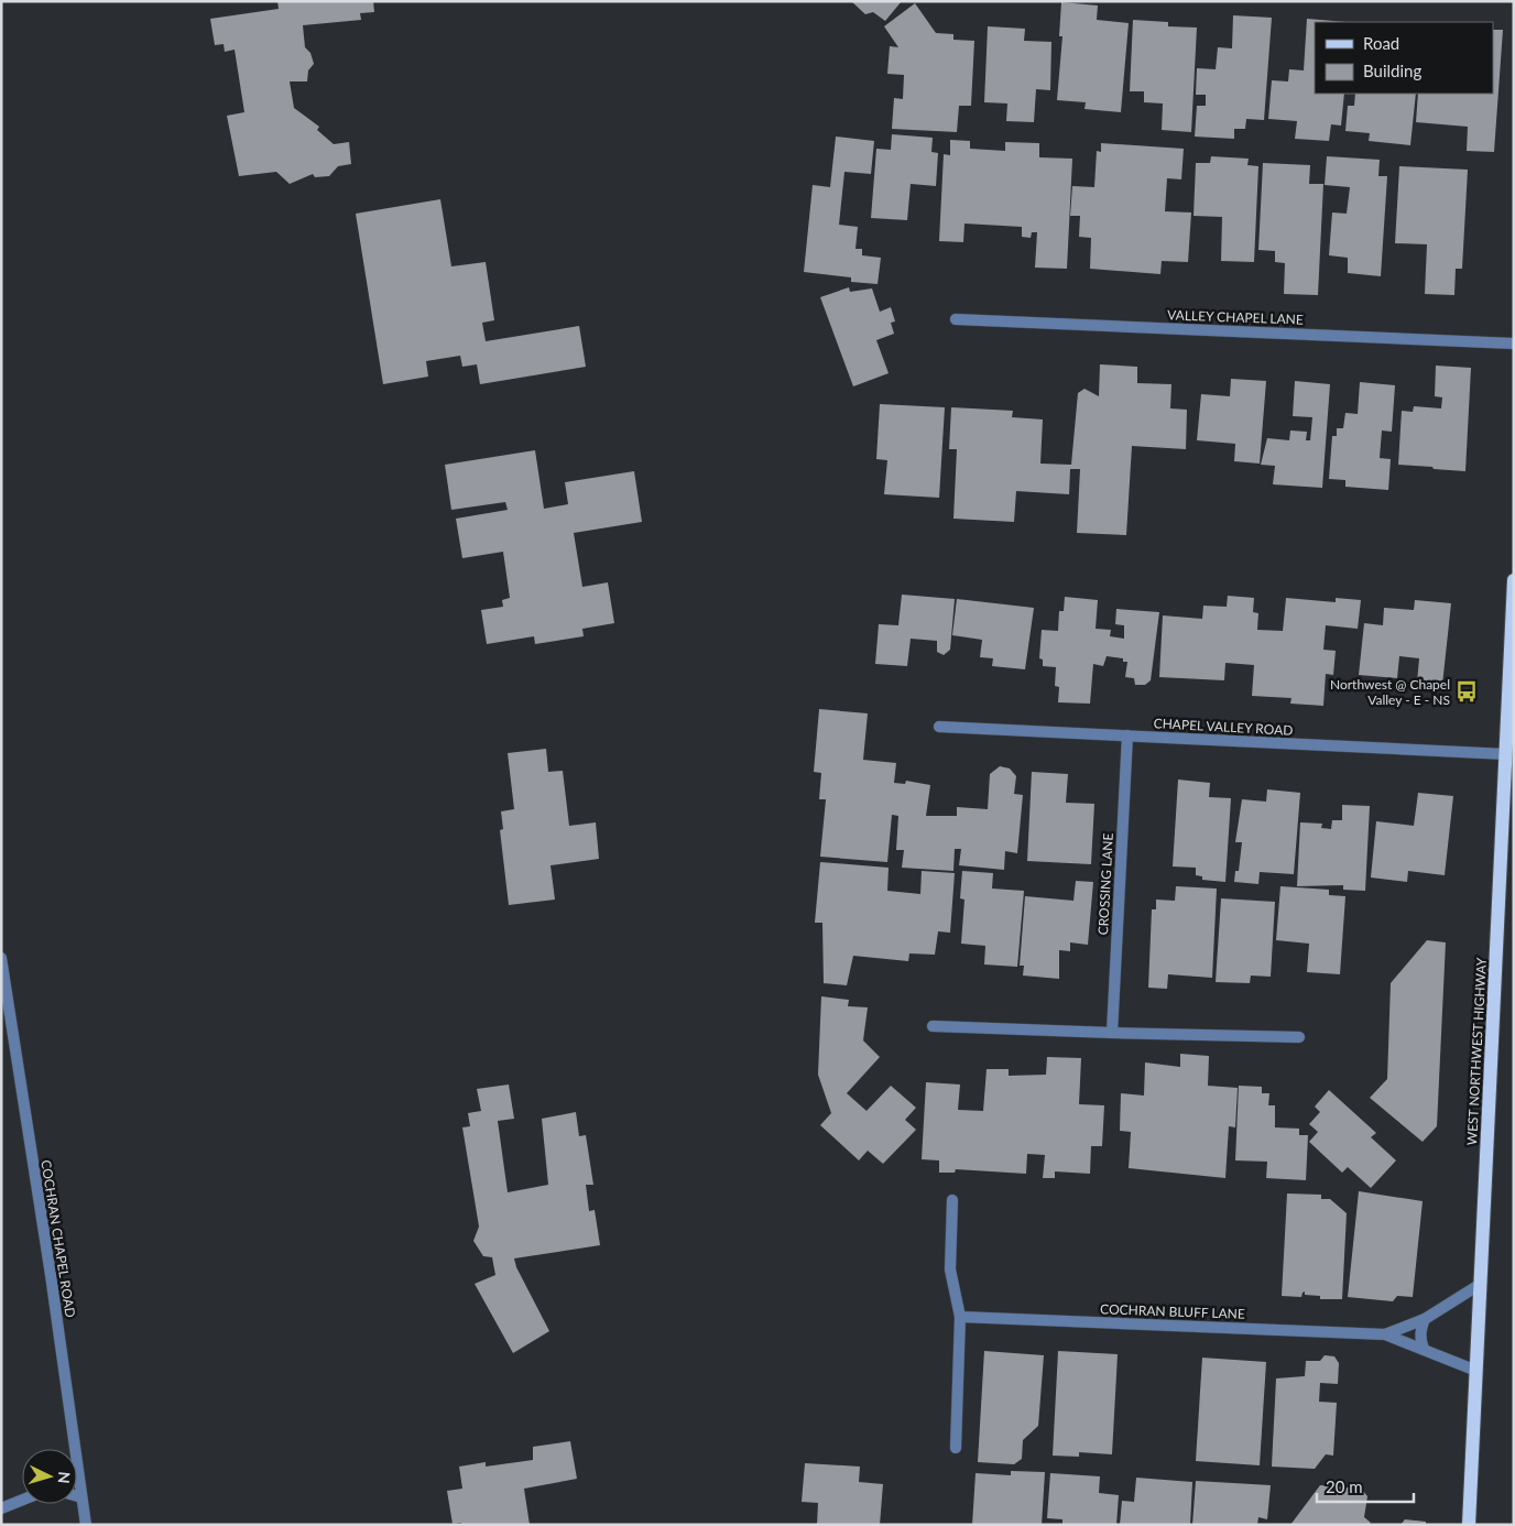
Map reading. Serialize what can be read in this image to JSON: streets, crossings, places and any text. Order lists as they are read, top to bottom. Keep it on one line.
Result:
{"streets":{"main road":["WEST NORTHWEST HIGHWAY"],"street":["VALLEY CHAPEL LANE","CHAPEL VALLEY ROAD","CROSSING LANE","COCHRAN CHAPEL ROAD","COCHRAN BLUFF LANE"]},"crossings":[["CHAPEL VALLEY ROAD","CROSSING LANE"],["CHAPEL VALLEY ROAD","WEST NORTHWEST HIGHWAY"],["WEST NORTHWEST HIGHWAY","COCHRAN BLUFF LANE"]],"places":{"bus stop":["Northwest @ Chapel Valley - E - NS"]},"legend":["Road","Building"],"scale_bar":"20 m","north":"right"}
